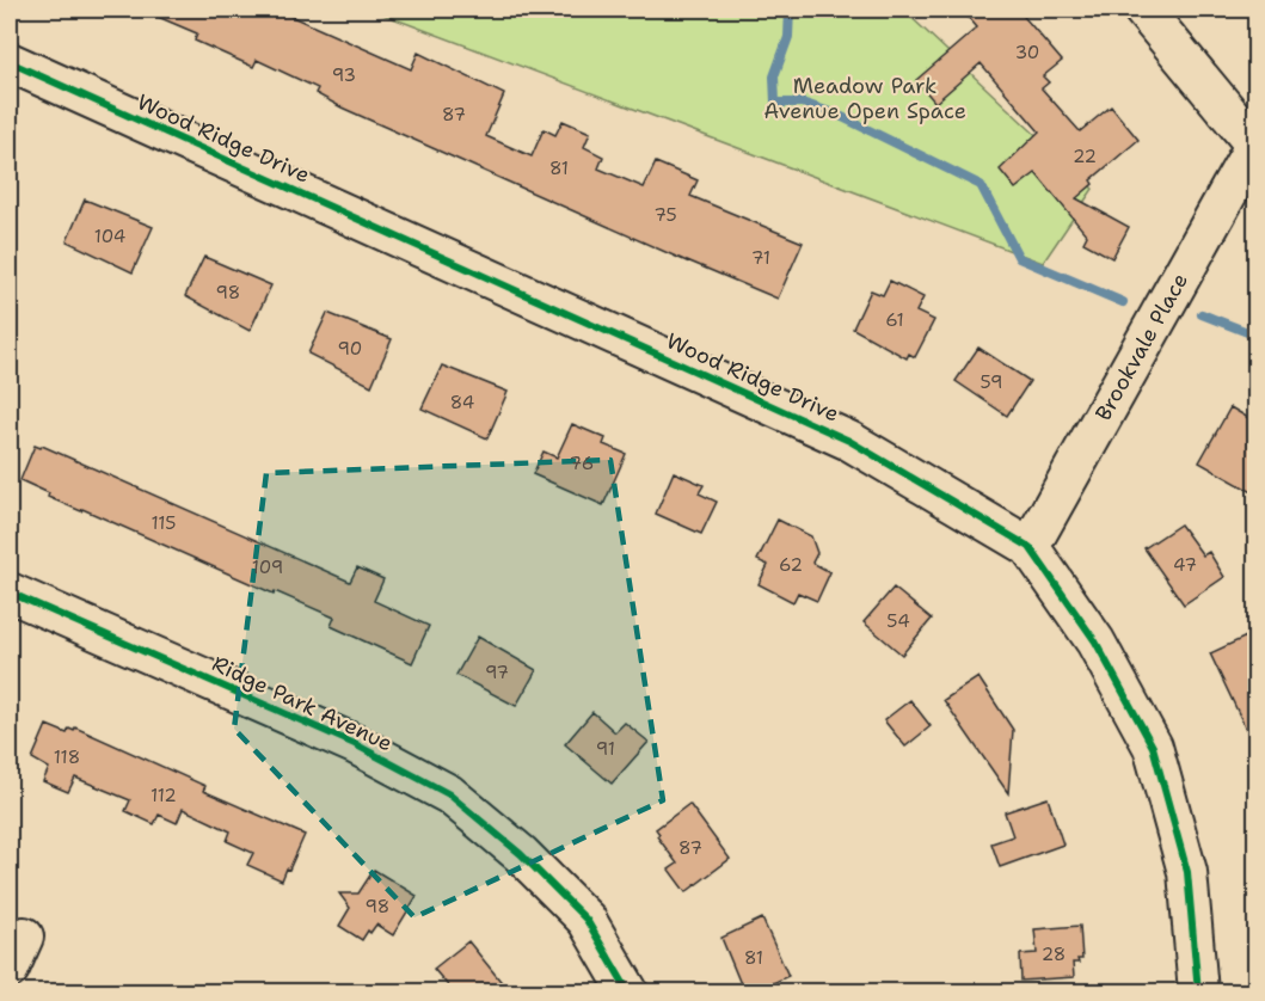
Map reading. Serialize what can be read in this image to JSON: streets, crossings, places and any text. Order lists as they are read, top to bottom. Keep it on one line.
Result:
{"streets":{"street":["Wood Ridge Drive","Brookvale Place","Ridge Park Avenue"]},"crossings":[["Wood Ridge Drive","Brookvale Place"]],"parks":["Meadow Park Avenue Open Space"],"house_numbers":["30","93","87","22","81","75","104","71","98","61","90","59","84","76","115","62","47","109","54","97","91","118","112","87","98","28","81"]}
